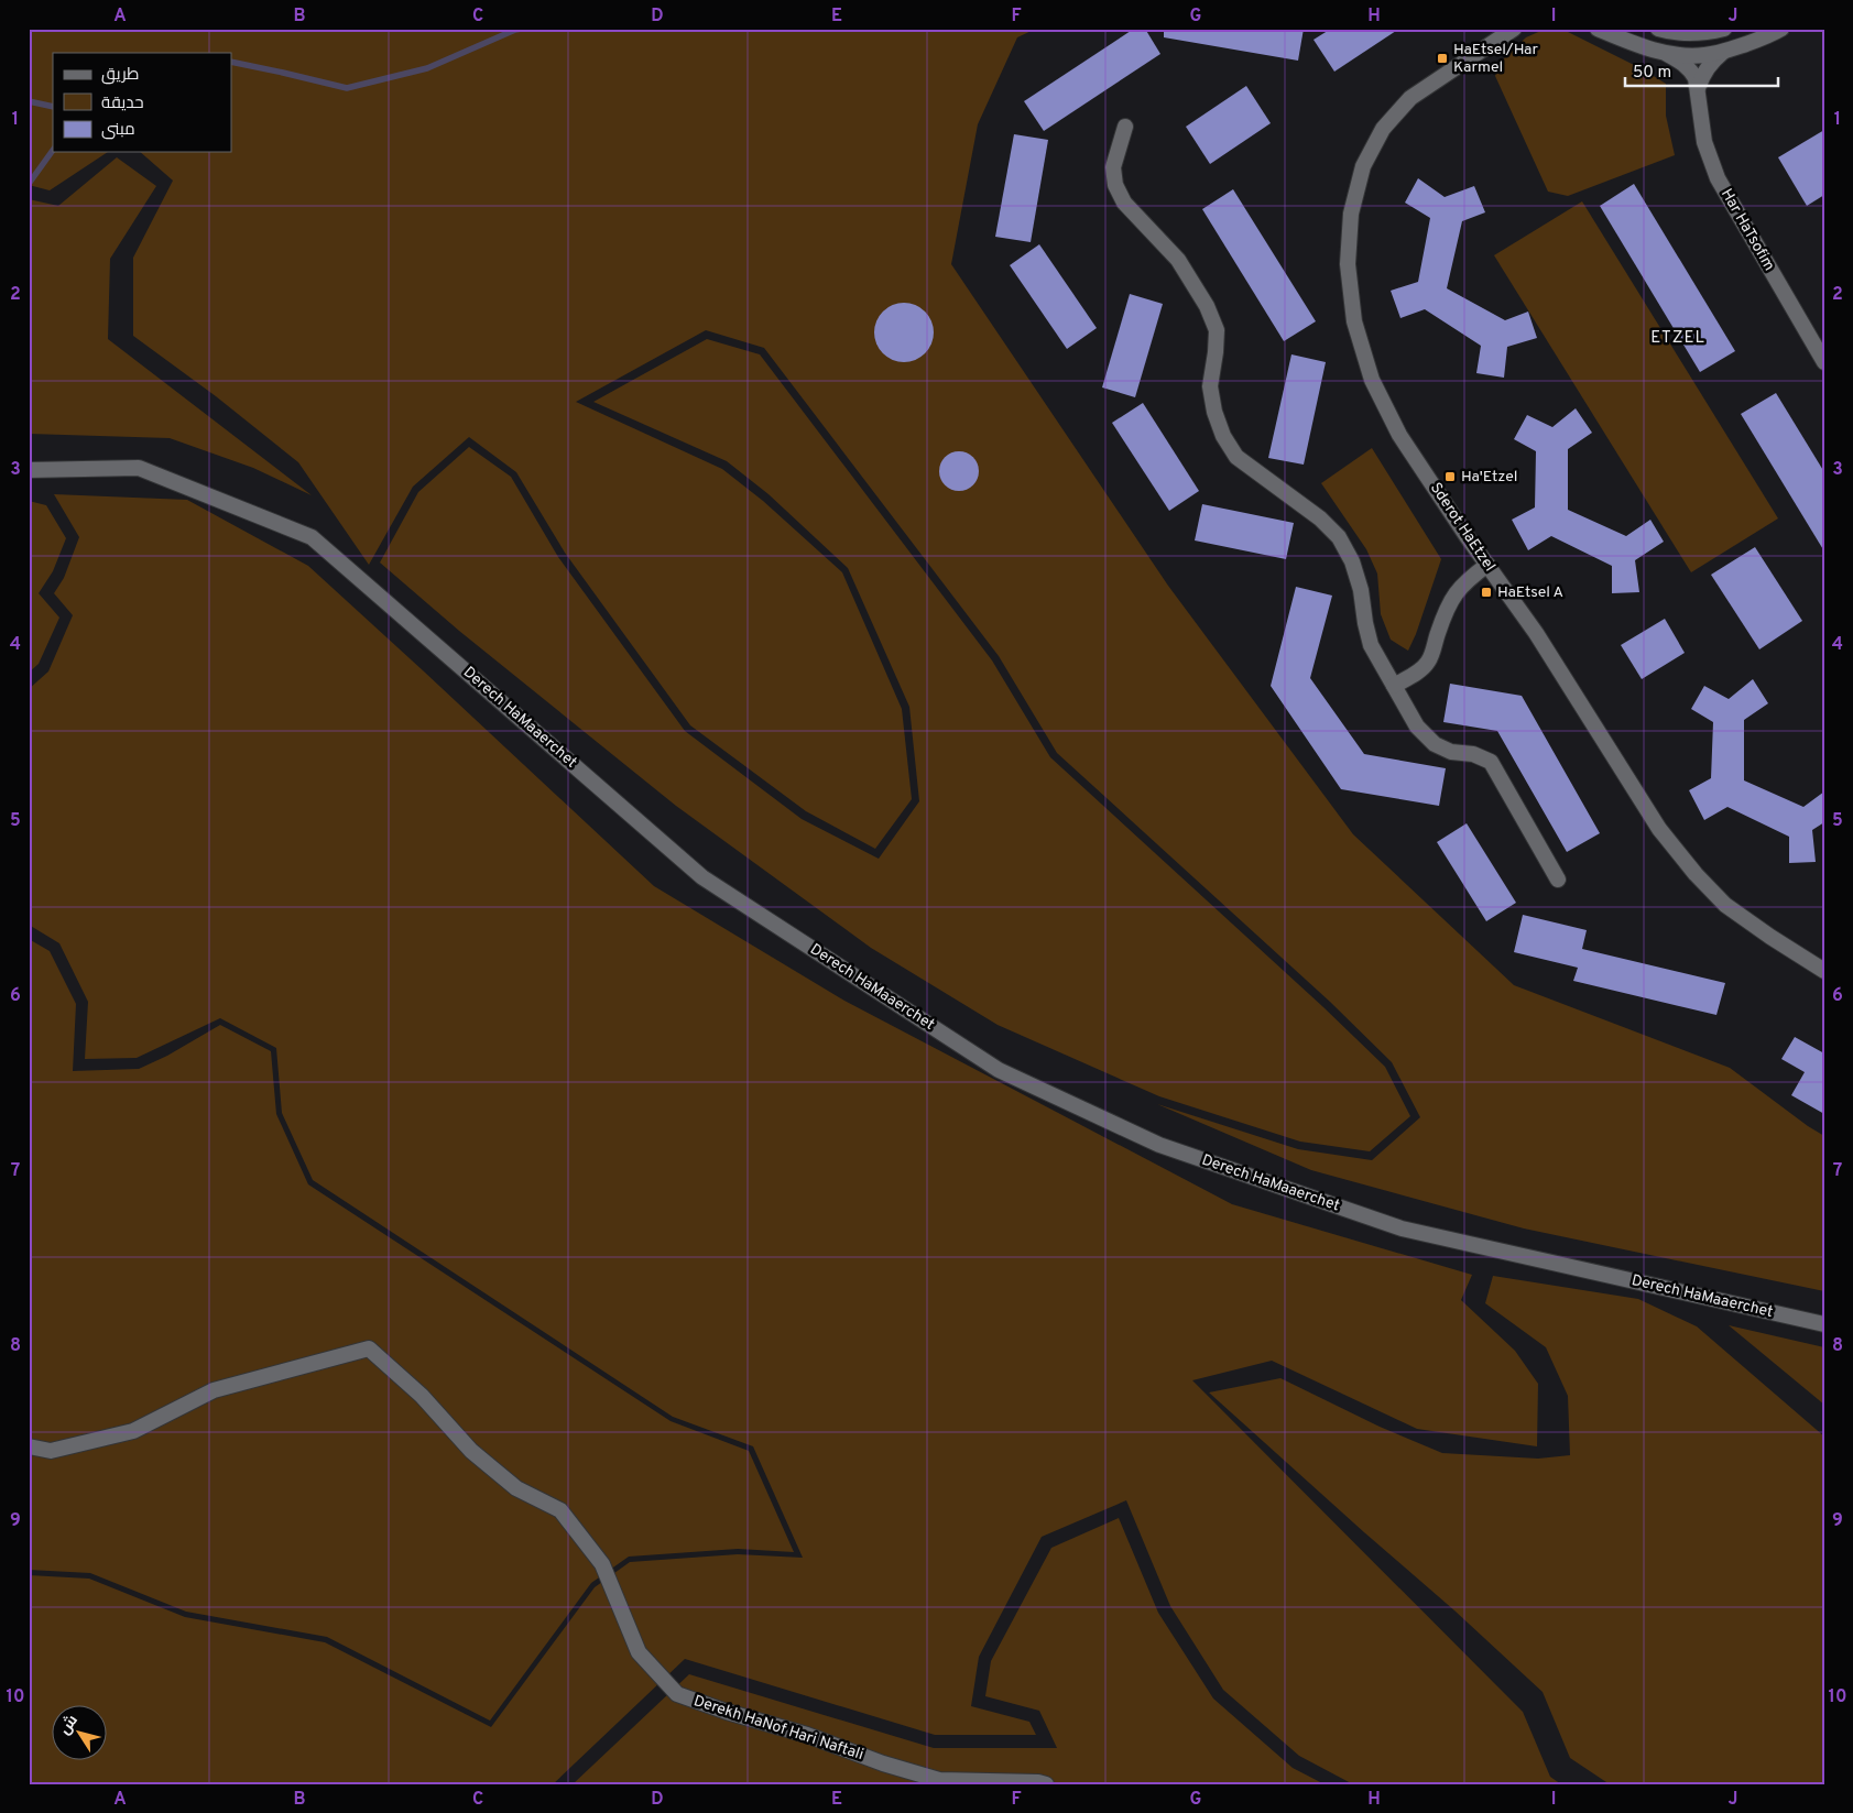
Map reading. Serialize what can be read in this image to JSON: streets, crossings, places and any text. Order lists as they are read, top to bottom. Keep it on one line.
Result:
{"streets":{"street":["Har HaTsofim","Sderot HaEtzel","Derech HaMaaerchet","Derekh HaNof Hari Naftali"]},"districts":["ETZEL"],"places":{"transit":["HaEtsel/Har Karmel","Ha'Etzel","HaEtsel A"]},"legend":["طريق","حديقة","مبنى"],"scale_bar":"50 m","north":"top left","grid":{"columns":["A","B","C","D","E","F","G","H","I","J"],"rows":["1","2","3","4","5","6","7","8","9","10"]}}
